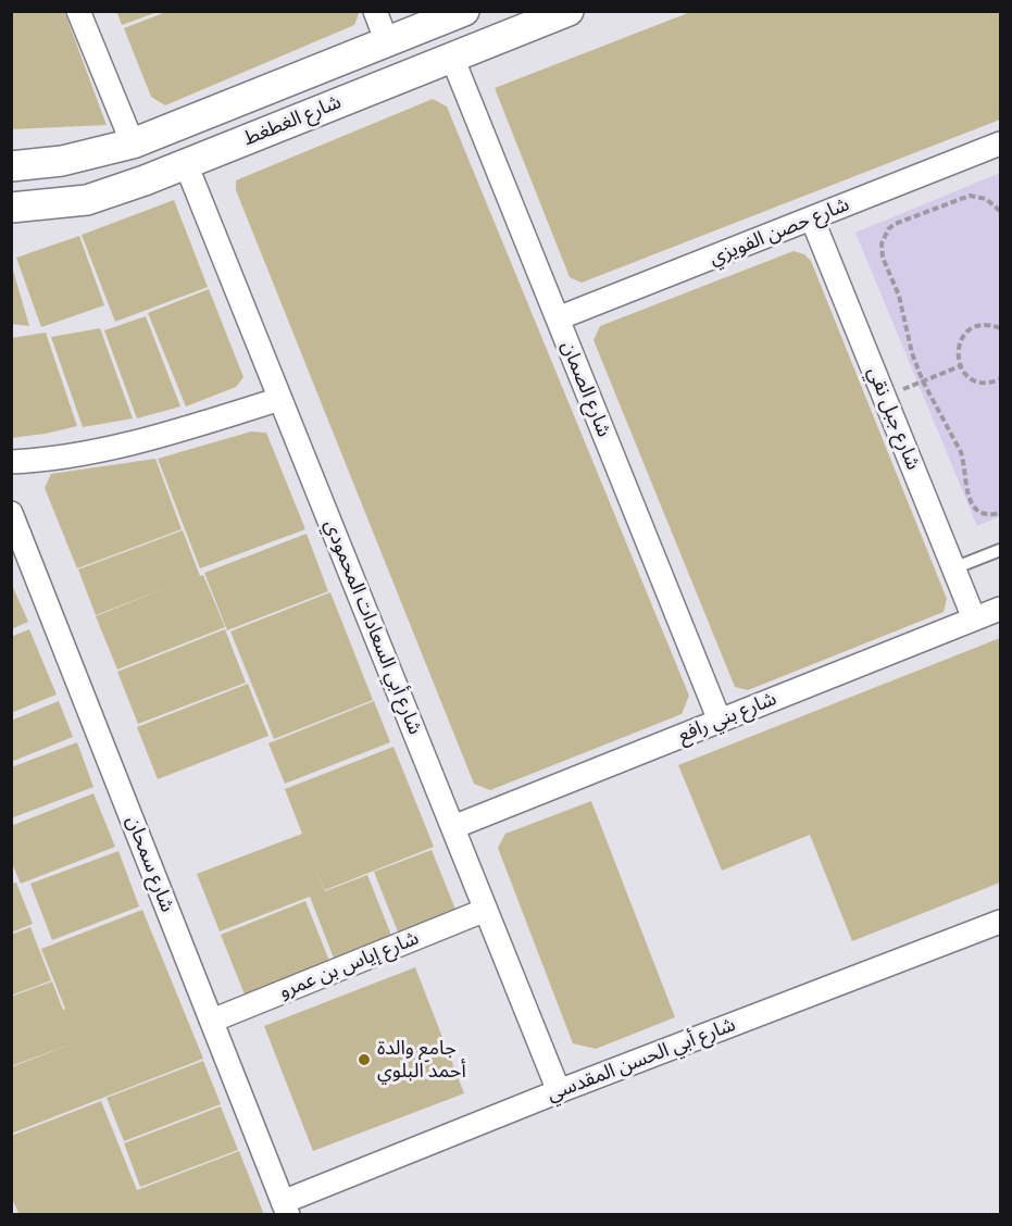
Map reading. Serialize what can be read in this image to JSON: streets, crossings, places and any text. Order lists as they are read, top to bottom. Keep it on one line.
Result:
{"streets":{"street":["شارع الغطغط","شارع حصن الفويزي","شارع الصمان","شارع جبل نقي","شارع أبي السعادات المحمودي","شارع بني رافع","شارع سمحان","شارع إياس بن عمرو","شارع أبي الحسن المقدسي"]},"crossings":[["شارع الغطغط","شارع الصمان"],["شارع الغطغط","شارع أبي السعادات المحمودي"],["شارع حصن الفويزي","شارع الصمان"],["شارع حصن الفويزي","شارع جبل نقي"],["شارع الصمان","شارع بني رافع"],["شارع جبل نقي","شارع بني رافع"],["شارع أبي السعادات المحمودي","شارع بني رافع"],["شارع أبي السعادات المحمودي","شارع إياس بن عمرو"],["شارع أبي السعادات المحمودي","شارع أبي الحسن المقدسي"],["شارع سمحان","شارع إياس بن عمرو"],["شارع سمحان","شارع أبي الحسن المقدسي"]],"places":["جامع والدة أحمد البلوي"]}
